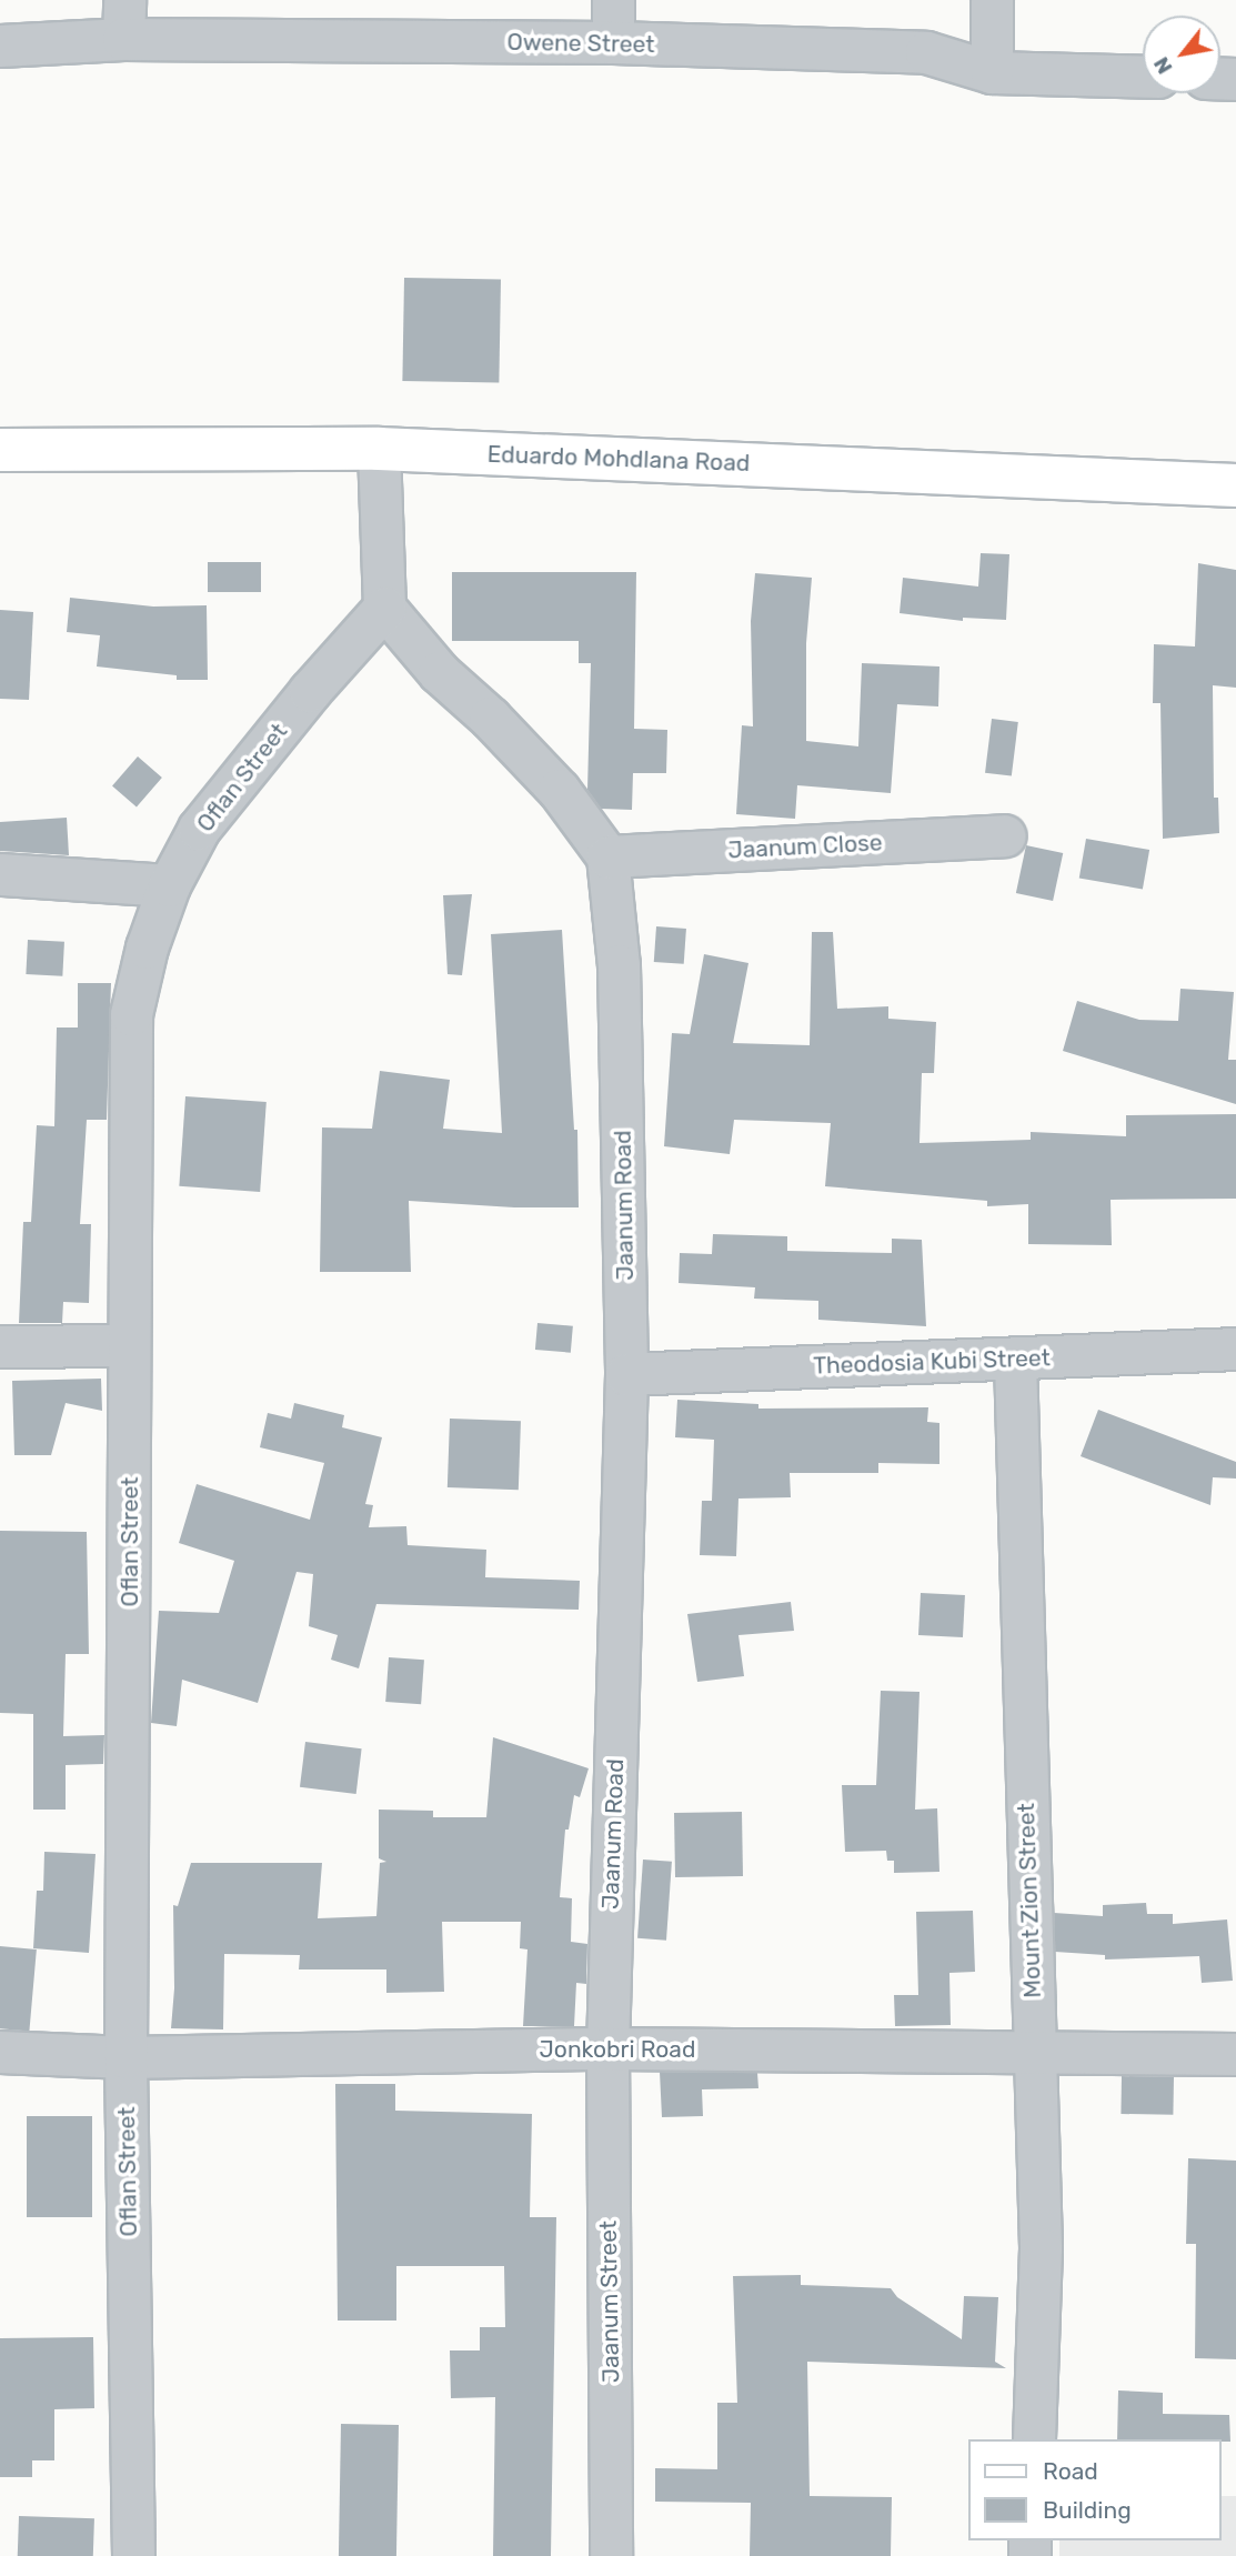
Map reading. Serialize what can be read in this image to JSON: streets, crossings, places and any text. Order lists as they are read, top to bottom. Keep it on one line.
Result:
{"streets":{"main road":["Eduardo Mohdlana Road"],"street":["Owene Street","Oflan Street","Jaanum Close","Jaanum Road","Theodosia Kubi Street","Mount Zion Street","Jonkobri Road","Jaanum Street"]},"crossings":[["Oflan Street","Jonkobri Road"],["Jaanum Close","Jaanum Road"],["Jaanum Road","Theodosia Kubi Street"],["Jaanum Road","Jonkobri Road"],["Jaanum Road","Jaanum Street"],["Theodosia Kubi Street","Mount Zion Street"],["Mount Zion Street","Jonkobri Road"],["Jonkobri Road","Jaanum Street"]],"legend":["Road","Building"],"north":"bottom left"}
